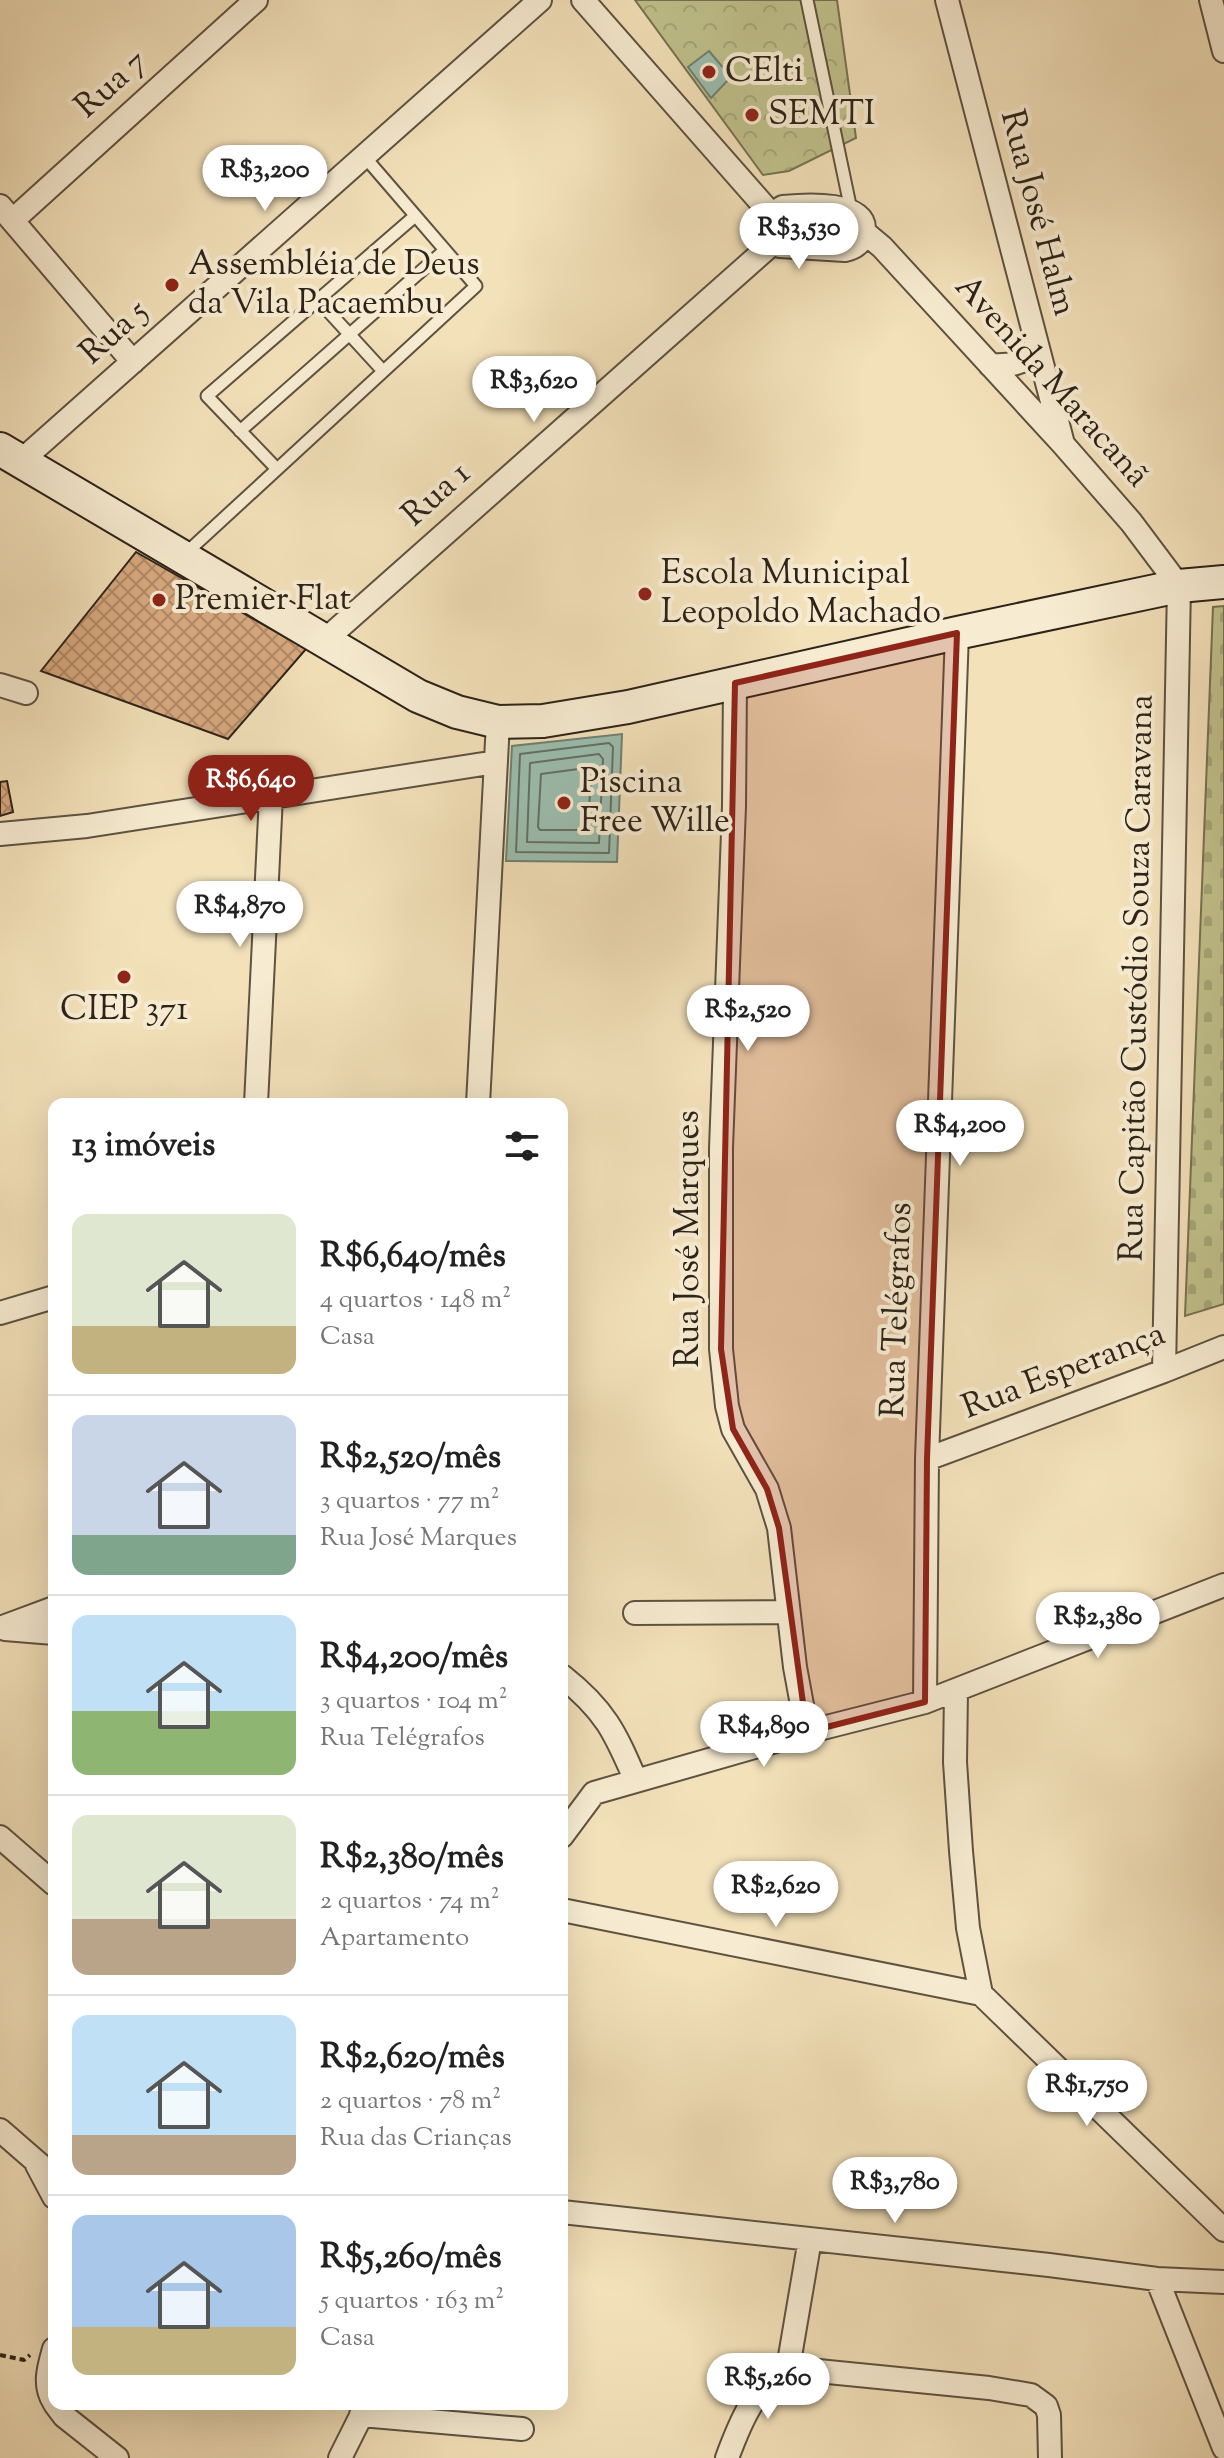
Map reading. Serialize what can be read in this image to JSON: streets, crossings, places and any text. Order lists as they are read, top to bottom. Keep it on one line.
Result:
{"streets":{"street":["Rua 7","Rua José Halm","Rua 5","Avenida Maracanã","Rua 1","Rua Capitão Custódio Souza Caravana","Rua José Marques","Rua Telégrafos","Rua Esperança"]},"crossings":[["Rua José Halm","Avenida Maracanã"],["Avenida Maracanã","Rua Capitão Custódio Souza Caravana"],["Rua Capitão Custódio Souza Caravana","Rua Esperança"],["Rua Telégrafos","Rua Esperança"]],"places":["CElti","SEMTI","Assembléia de Deus da Vila Pacaembu","Escola Municipal Leopoldo Machado","Premier Flat","Piscina Free Wille","CIEP 371"],"page":{"price":["R$3,200","R$3,530","R$3,620","R$6,640","R$4,870","R$2,520","R$4,200","R$2,380","R$4,890","R$2,620","R$1,750","R$3,780","R$5,260"],"heading":"13 imóveis","list":[{"name":"R$6,640/mês","note":"4 quartos · 148 m² · Casa"},{"name":"R$2,520/mês","note":"3 quartos · 77 m² · Rua José Marques"},{"name":"R$4,200/mês","note":"3 quartos · 104 m² · Rua Telégrafos"},{"name":"R$2,380/mês","note":"2 quartos · 74 m² · Apartamento"},{"name":"R$2,620/mês","note":"2 quartos · 78 m² · Rua das Crianças"},{"name":"R$5,260/mês","note":"5 quartos · 163 m² · Casa"}]}}
